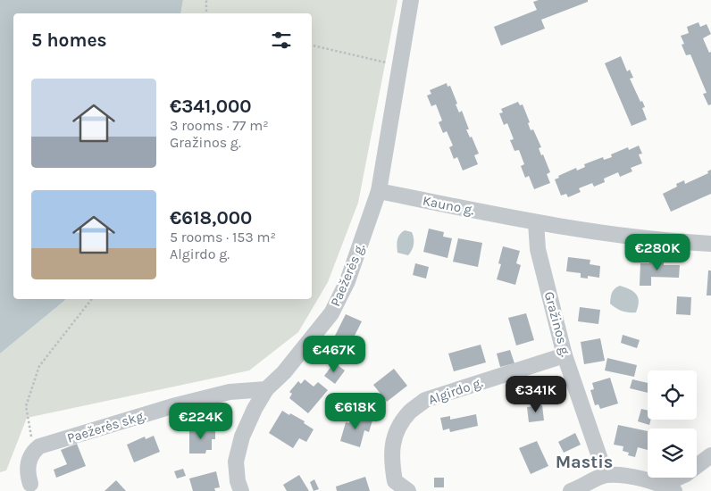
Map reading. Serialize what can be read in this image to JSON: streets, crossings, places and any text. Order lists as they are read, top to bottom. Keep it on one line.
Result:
{"streets":{"street":["Kauno g.","Paežerės g.","Gražinos g.","Algirdo g.","Paežerės skg."]},"crossings":[["Kauno g.","Paežerės g."],["Kauno g.","Gražinos g."],["Paežerės g.","Paežerės skg."],["Gražinos g.","Algirdo g."]],"districts":["Mastis"],"page":{"heading":"5 homes","list":[{"name":"€341,000","note":"3 rooms · 77 m² · Gražinos g."},{"name":"€618,000","note":"5 rooms · 153 m² · Algirdo g."}],"price":["€280K","€467K","€341K","€618K","€224K"]}}
